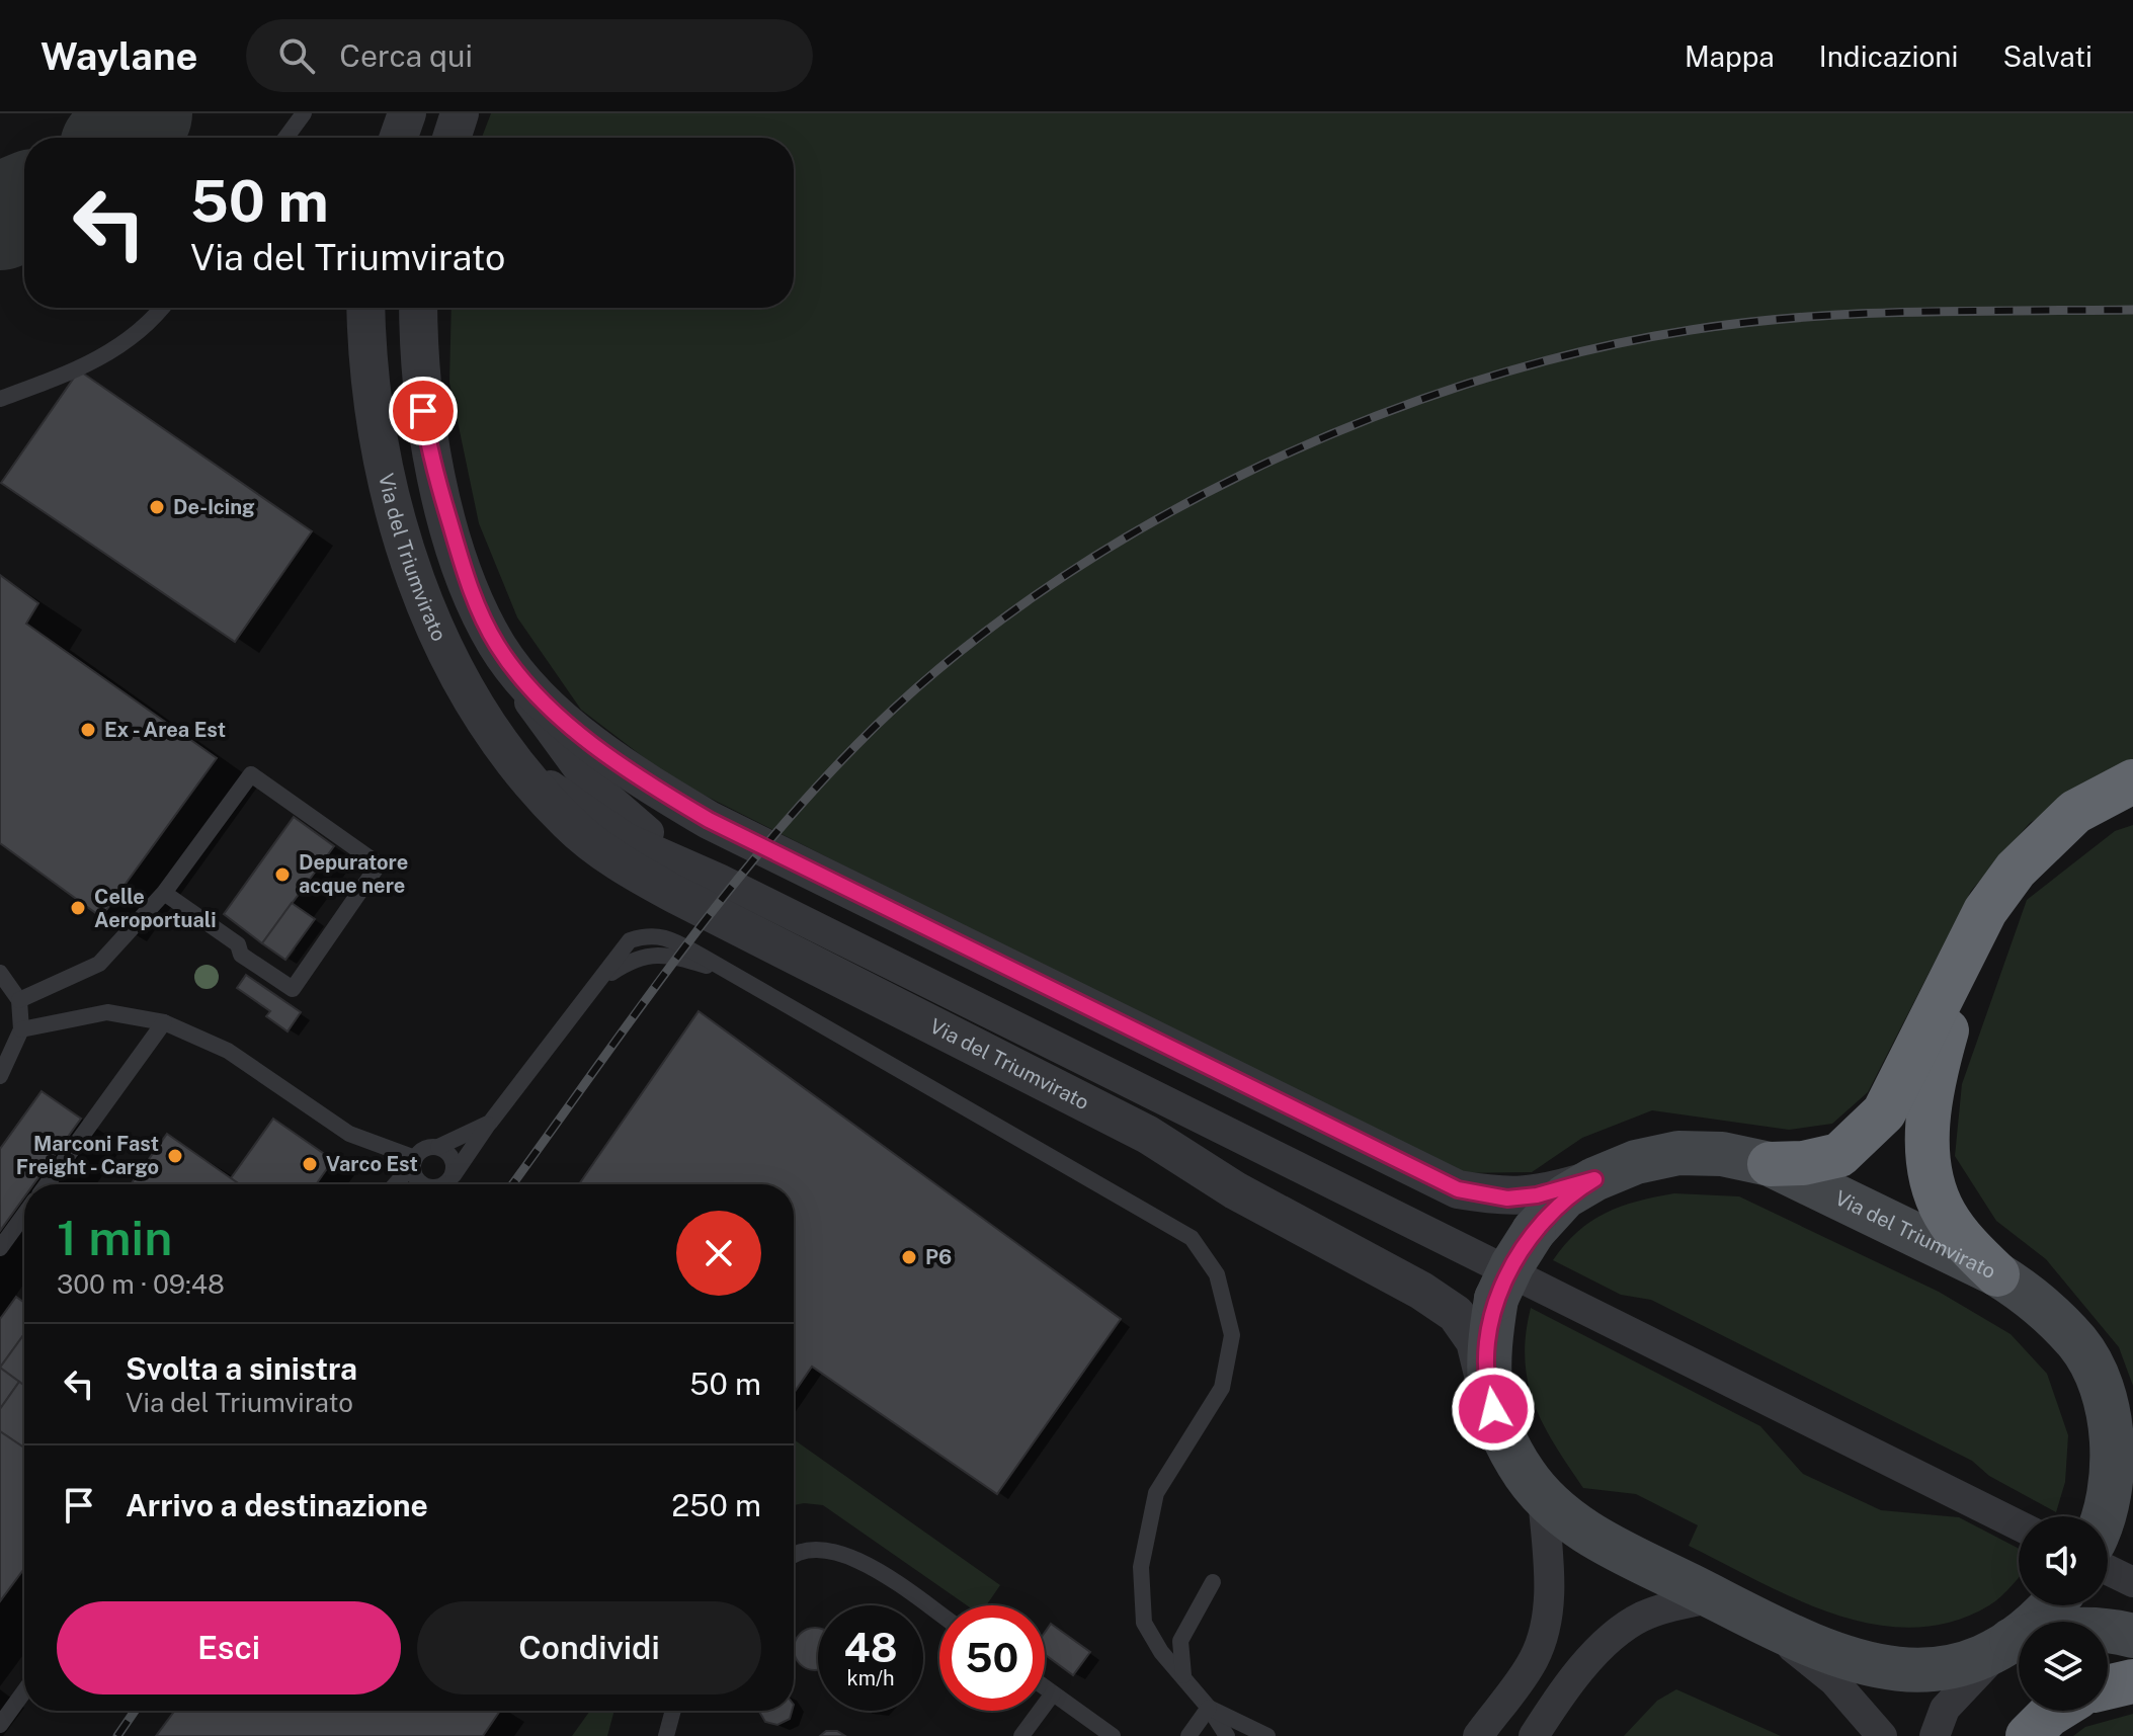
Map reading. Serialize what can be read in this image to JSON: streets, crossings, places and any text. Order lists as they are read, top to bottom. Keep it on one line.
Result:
{"streets":{"main road":["Via del Triumvirato"]},"places":["De-Icing","Ex - Area Est","Depuratore acque nere","Celle Aeroportuali","Marconi Fast Freight - Cargo","Varco Est","P6"],"page":{"header":"Waylane","search":"Cerca qui","nav":["Mappa","Indicazioni","Salvati"],"turn":["50 m","Via del Triumvirato"],"heading":["1 min","300 m · 09:48"],"list":[{"name":"Svolta a sinistra","note":"Via del Triumvirato","value":"50 m"},{"name":"Arrivo a destinazione","value":"250 m"}],"buttons":["Esci","Condividi"],"speed":"48 km/h","limit":"50"}}
